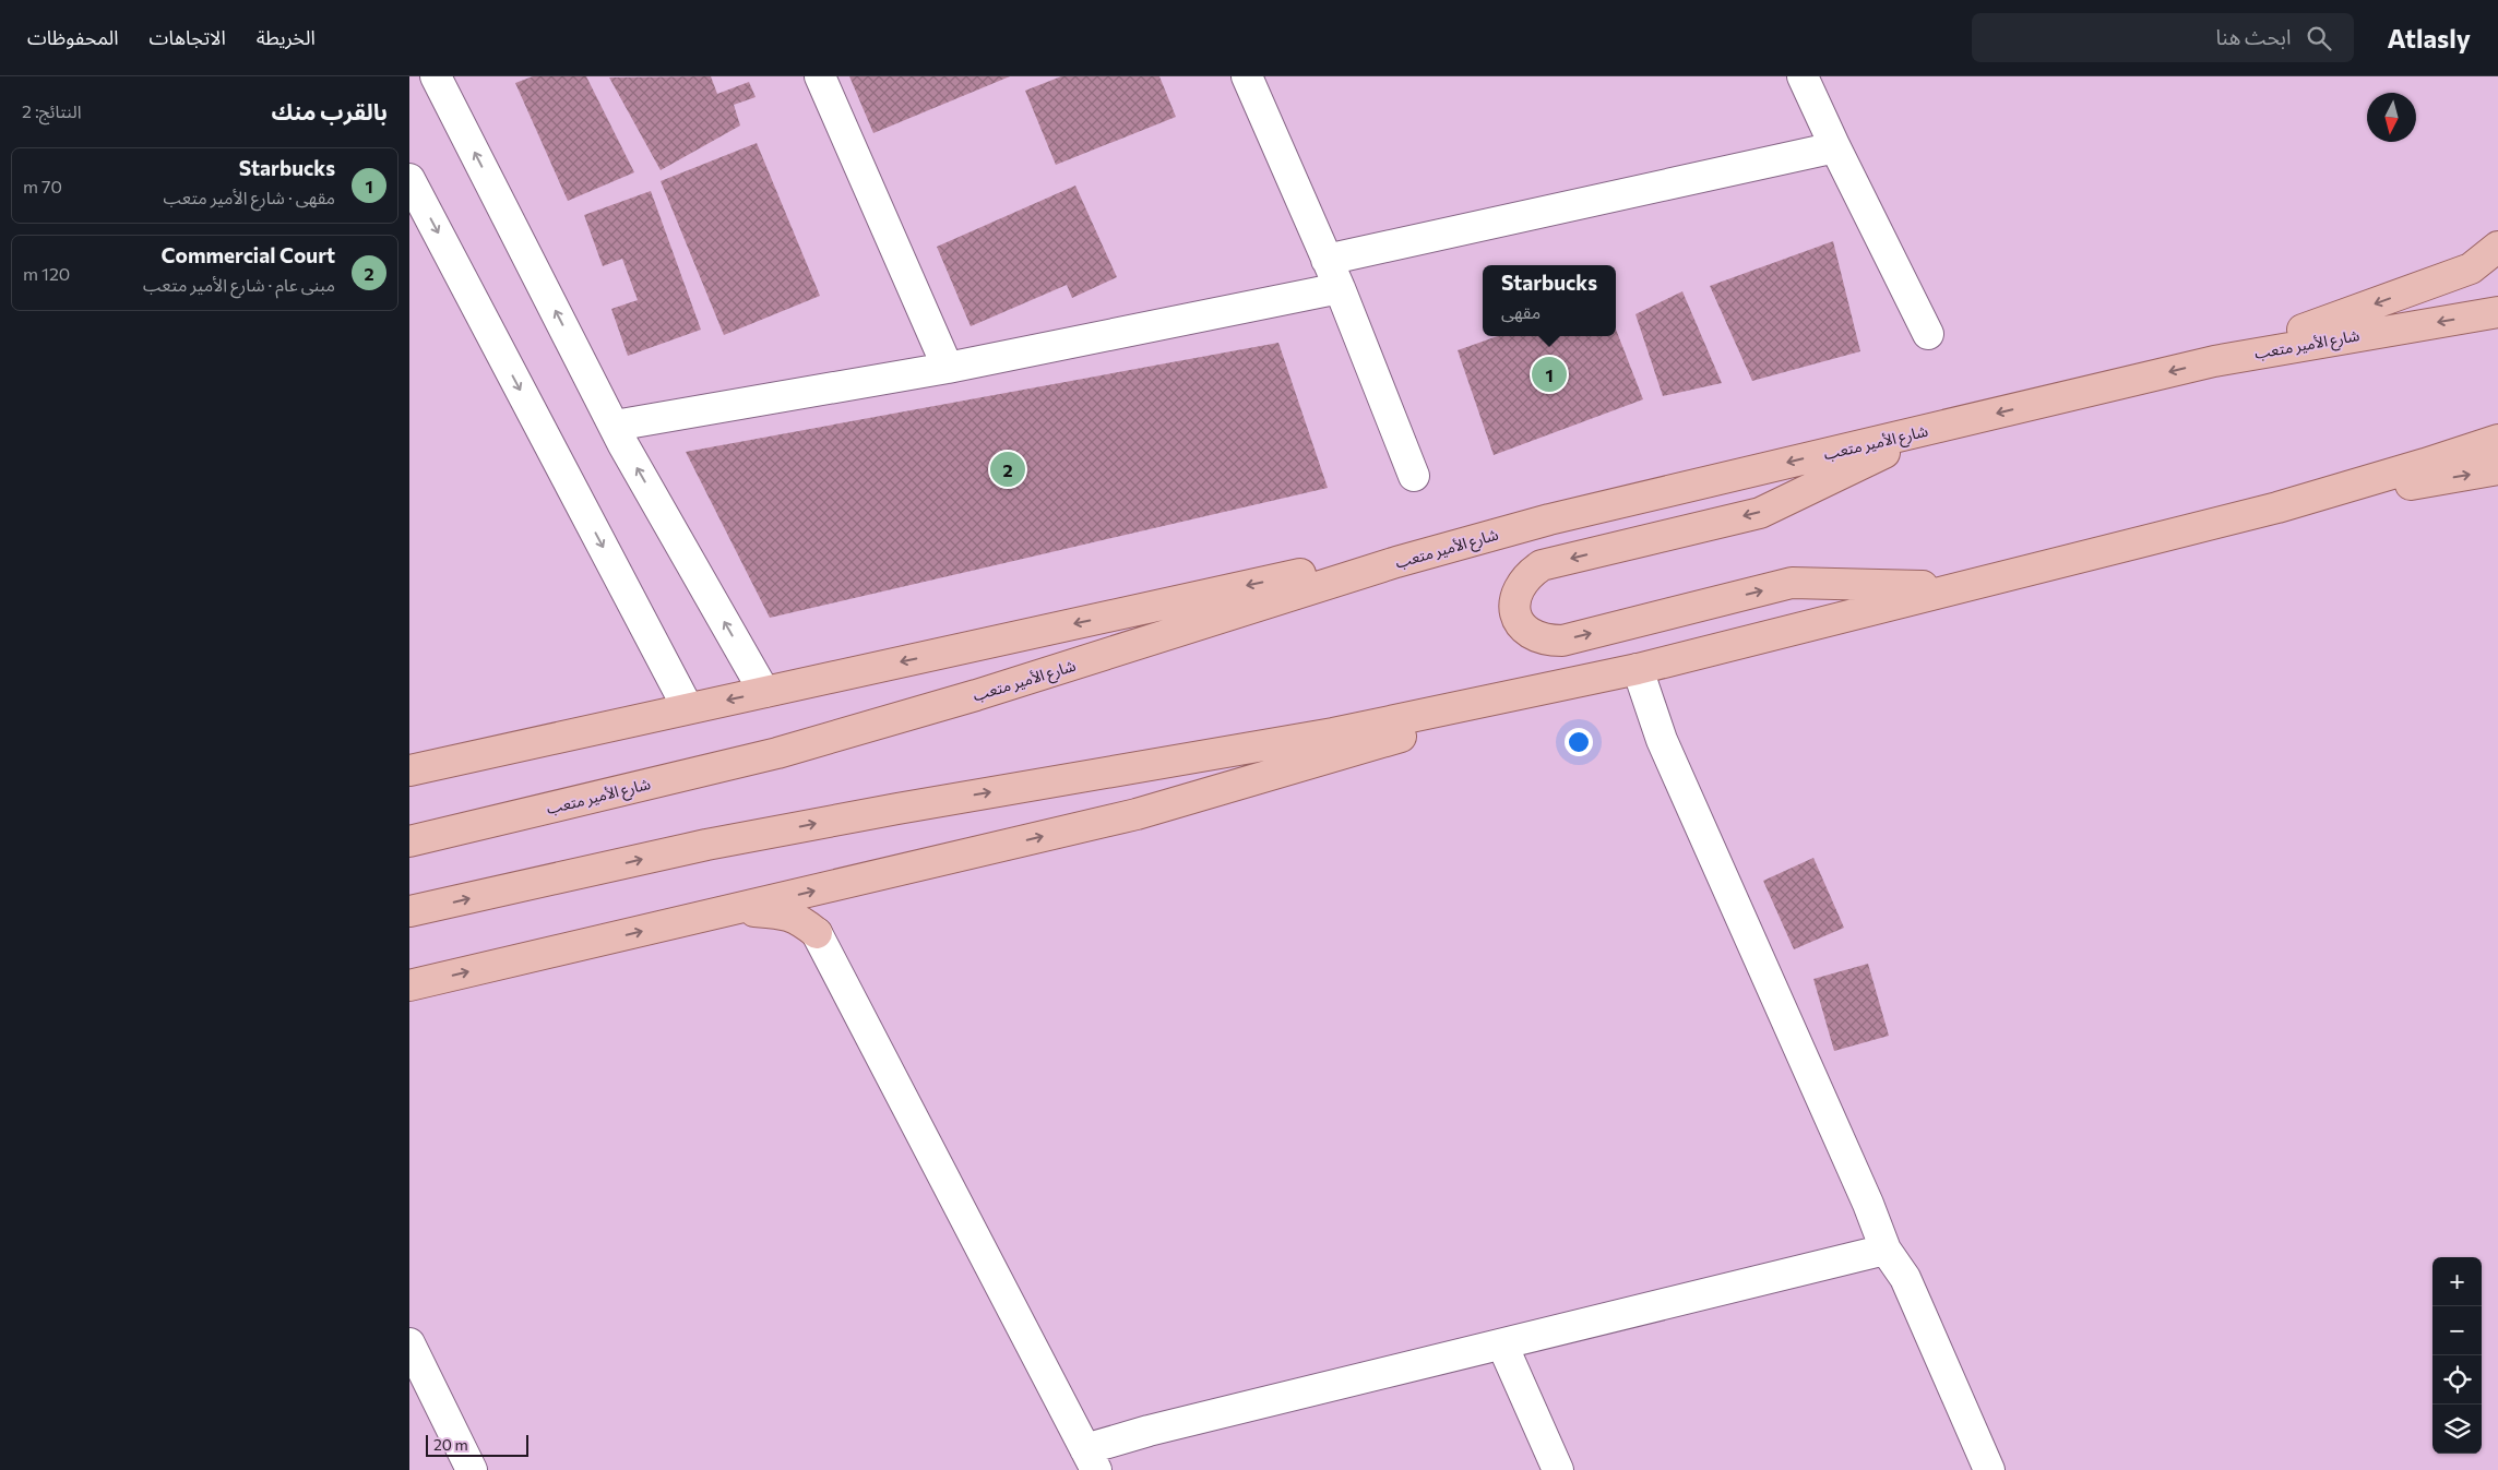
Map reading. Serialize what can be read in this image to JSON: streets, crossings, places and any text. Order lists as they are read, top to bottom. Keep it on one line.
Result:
{"streets":{"main road":["شارع الأمير متعب"]},"scale_bar":"20 m","north":"bottom","page":{"header":"Atlasly","search":"ابحث هنا","nav":["الخريطة","الاتجاهات","المحفوظات"],"heading":["بالقرب منك","النتائج: 2"],"list":[{"mark":"1","name":"Starbucks","note":"مقهى · شارع الأمير متعب","value":"70 m"},{"mark":"2","name":"Commercial Court","note":"مبنى عام · شارع الأمير متعب","value":"120 m"}],"popup":["Starbucks","مقهى"],"pins":["1","2"],"map_buttons":["+","−"],"scale":"20 m"}}
